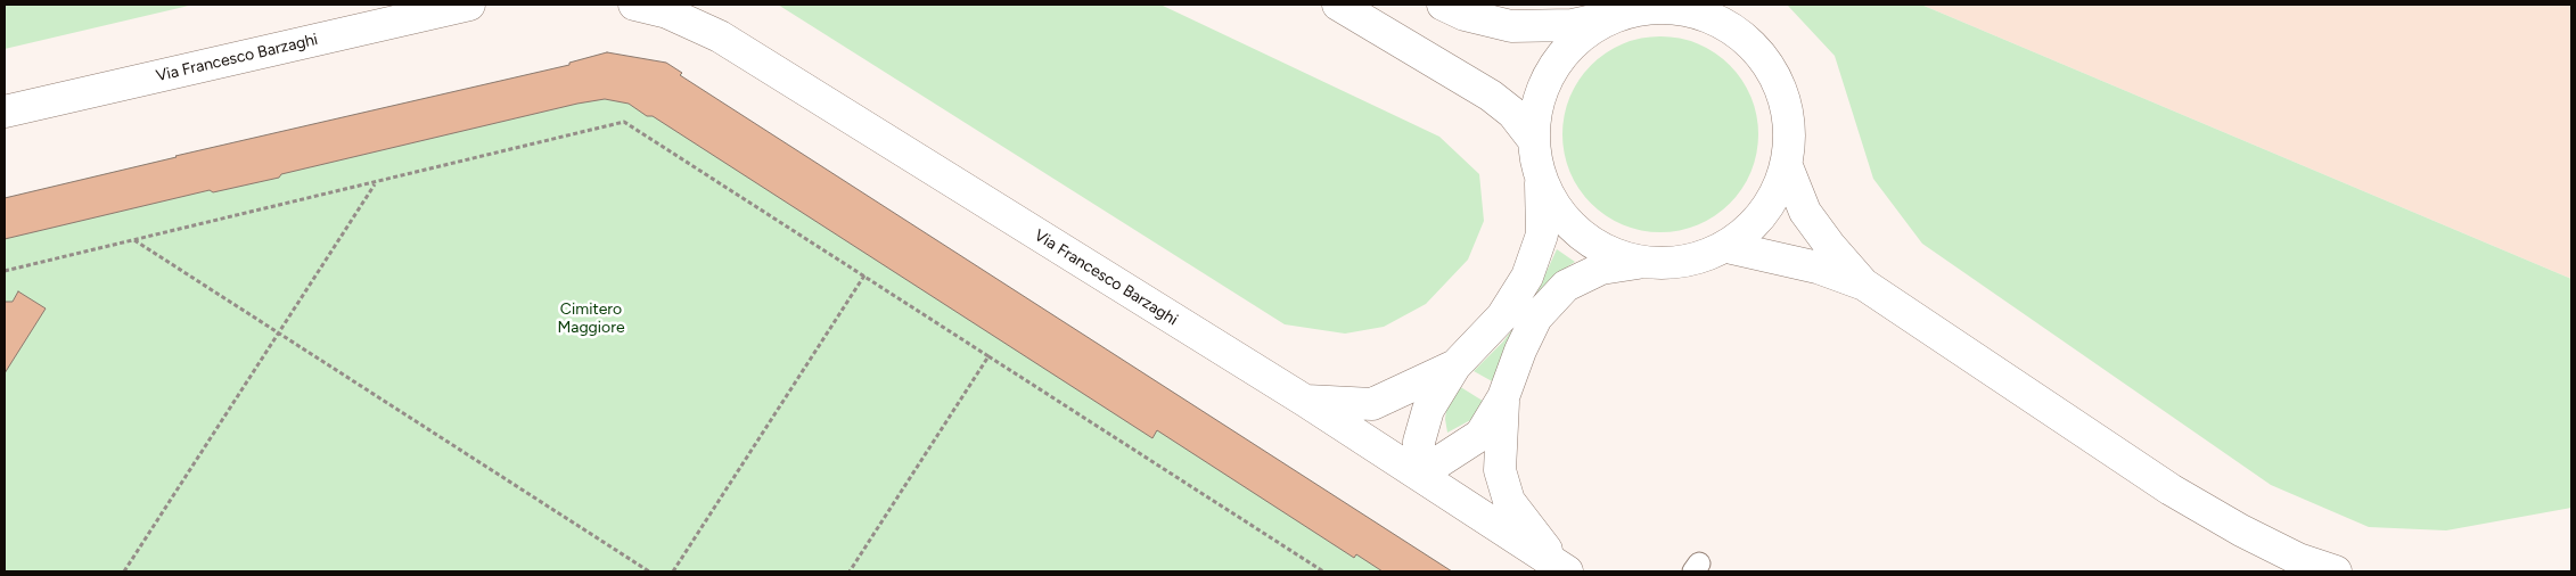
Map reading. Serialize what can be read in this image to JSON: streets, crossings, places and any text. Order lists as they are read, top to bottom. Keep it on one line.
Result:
{"streets":{"street":["Via Francesco Barzaghi"]},"parks":["Cimitero Maggiore"]}
